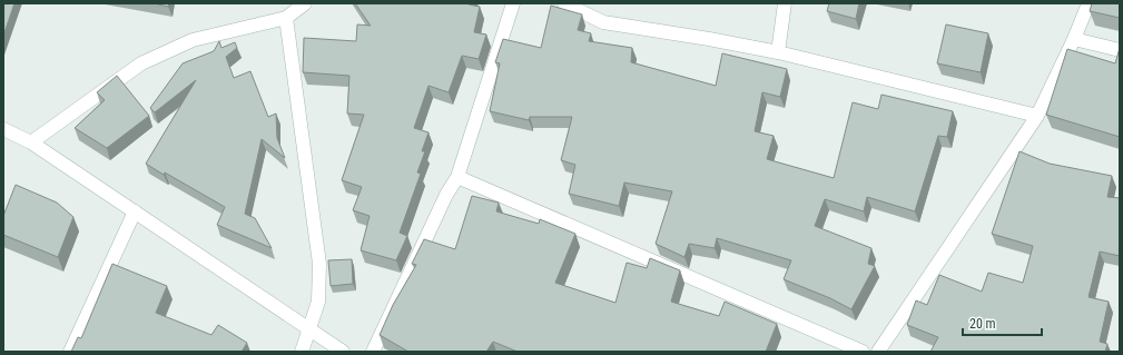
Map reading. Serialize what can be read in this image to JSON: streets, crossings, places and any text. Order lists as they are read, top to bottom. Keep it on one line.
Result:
{"scale_bar":"20 m"}
